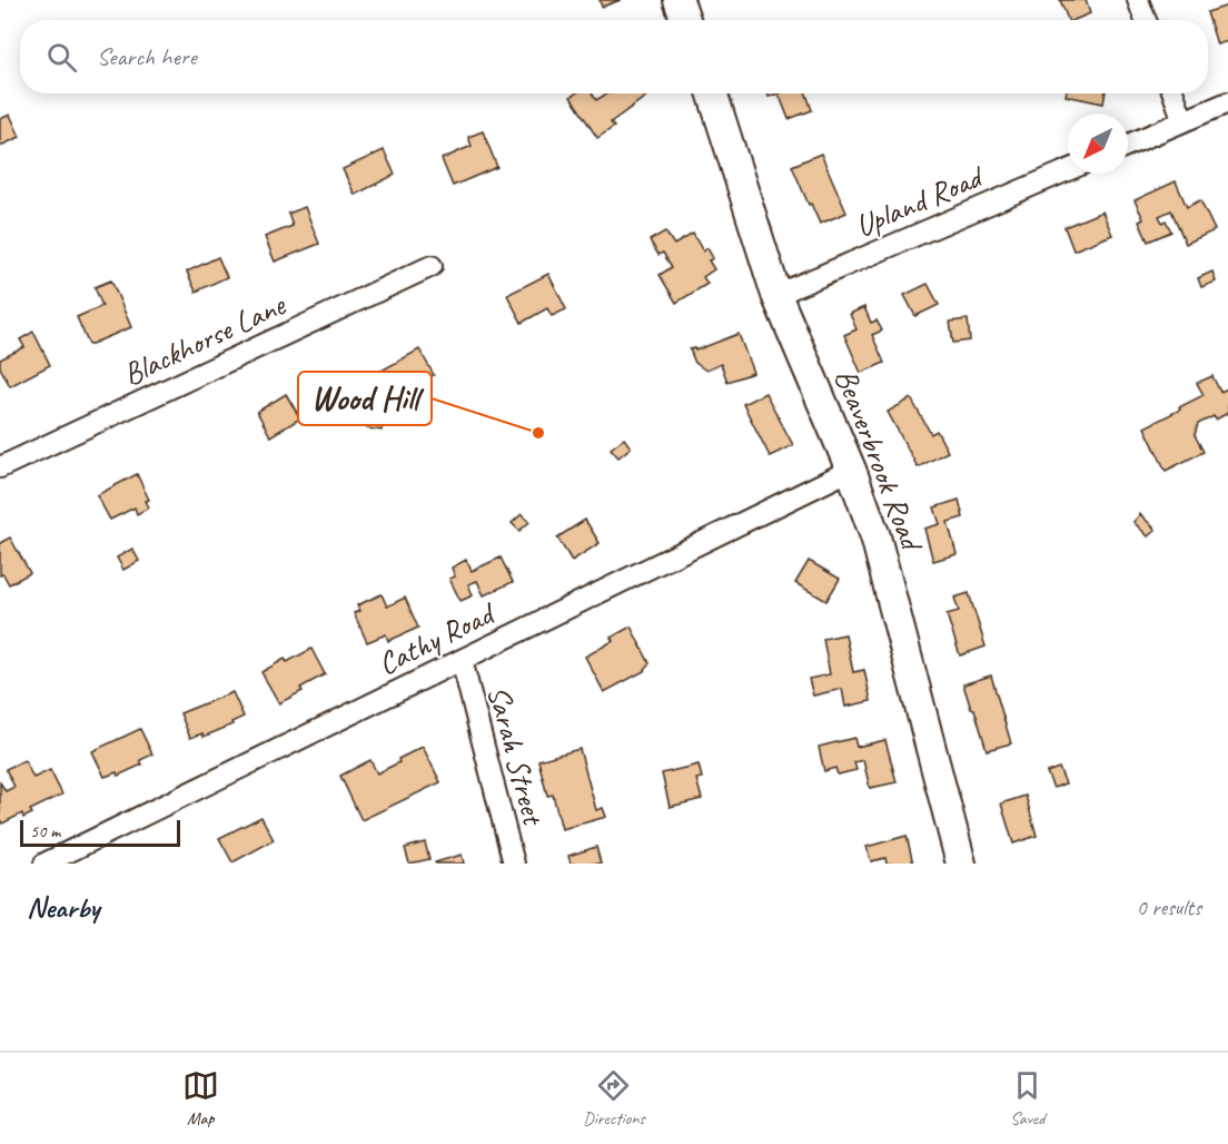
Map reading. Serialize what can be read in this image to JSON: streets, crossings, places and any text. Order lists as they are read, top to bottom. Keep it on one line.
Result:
{"streets":{"street":["Upland Road","Blackhorse Lane","Beaverbrook Road","Cathy Road","Sarah Street"]},"crossings":[["Upland Road","Beaverbrook Road"],["Beaverbrook Road","Cathy Road"],["Cathy Road","Sarah Street"]],"places":["Wood Hill"],"scale_bar":"50 m","north":"bottom left","page":{"search":"Search here","scale":"50 m","heading":["Nearby","0 results"],"nav":["Map","Directions","Saved"]}}
